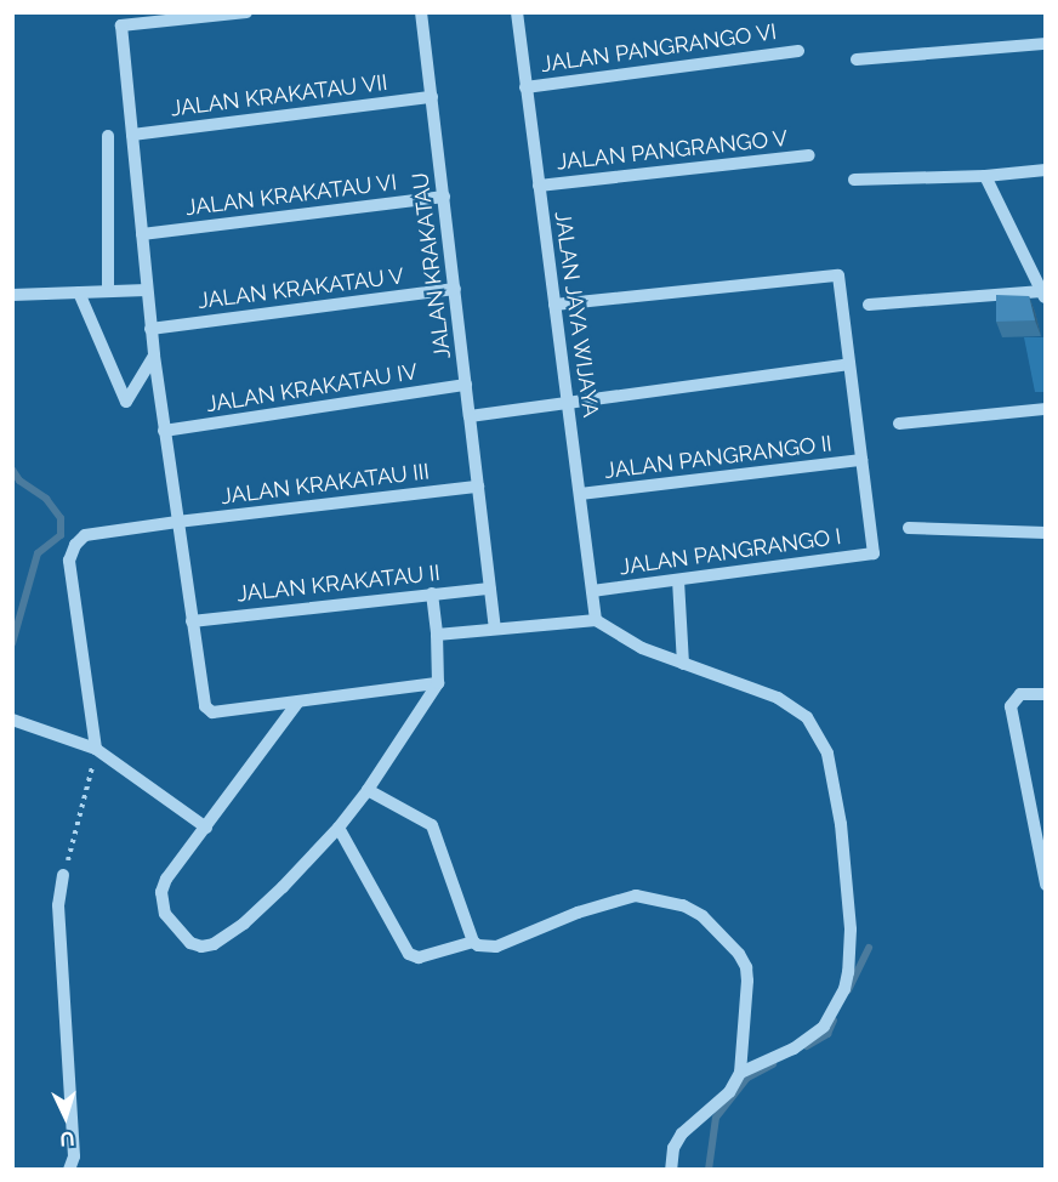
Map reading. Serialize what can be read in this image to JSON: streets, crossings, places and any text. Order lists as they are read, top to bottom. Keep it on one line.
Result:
{"streets":{"street":["JALAN PANGRANGO VI","JALAN KRAKATAU VII","JALAN PANGRANGO V","JALAN KRAKATAU VI","JALAN KRAKATAU","JALAN KRAKATAU V","JALAN JAYA WIJAYA","JALAN KRAKATAU IV","JALAN PANGRANGO II","JALAN KRAKATAU III","JALAN PANGRANGO I","JALAN KRAKATAU II"]},"crossings":[["JALAN PANGRANGO VI","JALAN JAYA WIJAYA"],["JALAN KRAKATAU VII","JALAN KRAKATAU"],["JALAN PANGRANGO V","JALAN JAYA WIJAYA"],["JALAN KRAKATAU VI","JALAN KRAKATAU"],["JALAN KRAKATAU","JALAN KRAKATAU V"],["JALAN KRAKATAU","JALAN KRAKATAU IV"],["JALAN KRAKATAU","JALAN KRAKATAU III"],["JALAN KRAKATAU","JALAN KRAKATAU II"],["JALAN JAYA WIJAYA","JALAN PANGRANGO II"],["JALAN JAYA WIJAYA","JALAN PANGRANGO I"],["JALAN PANGRANGO II","JALAN PANGRANGO I"]],"north":"bottom"}
